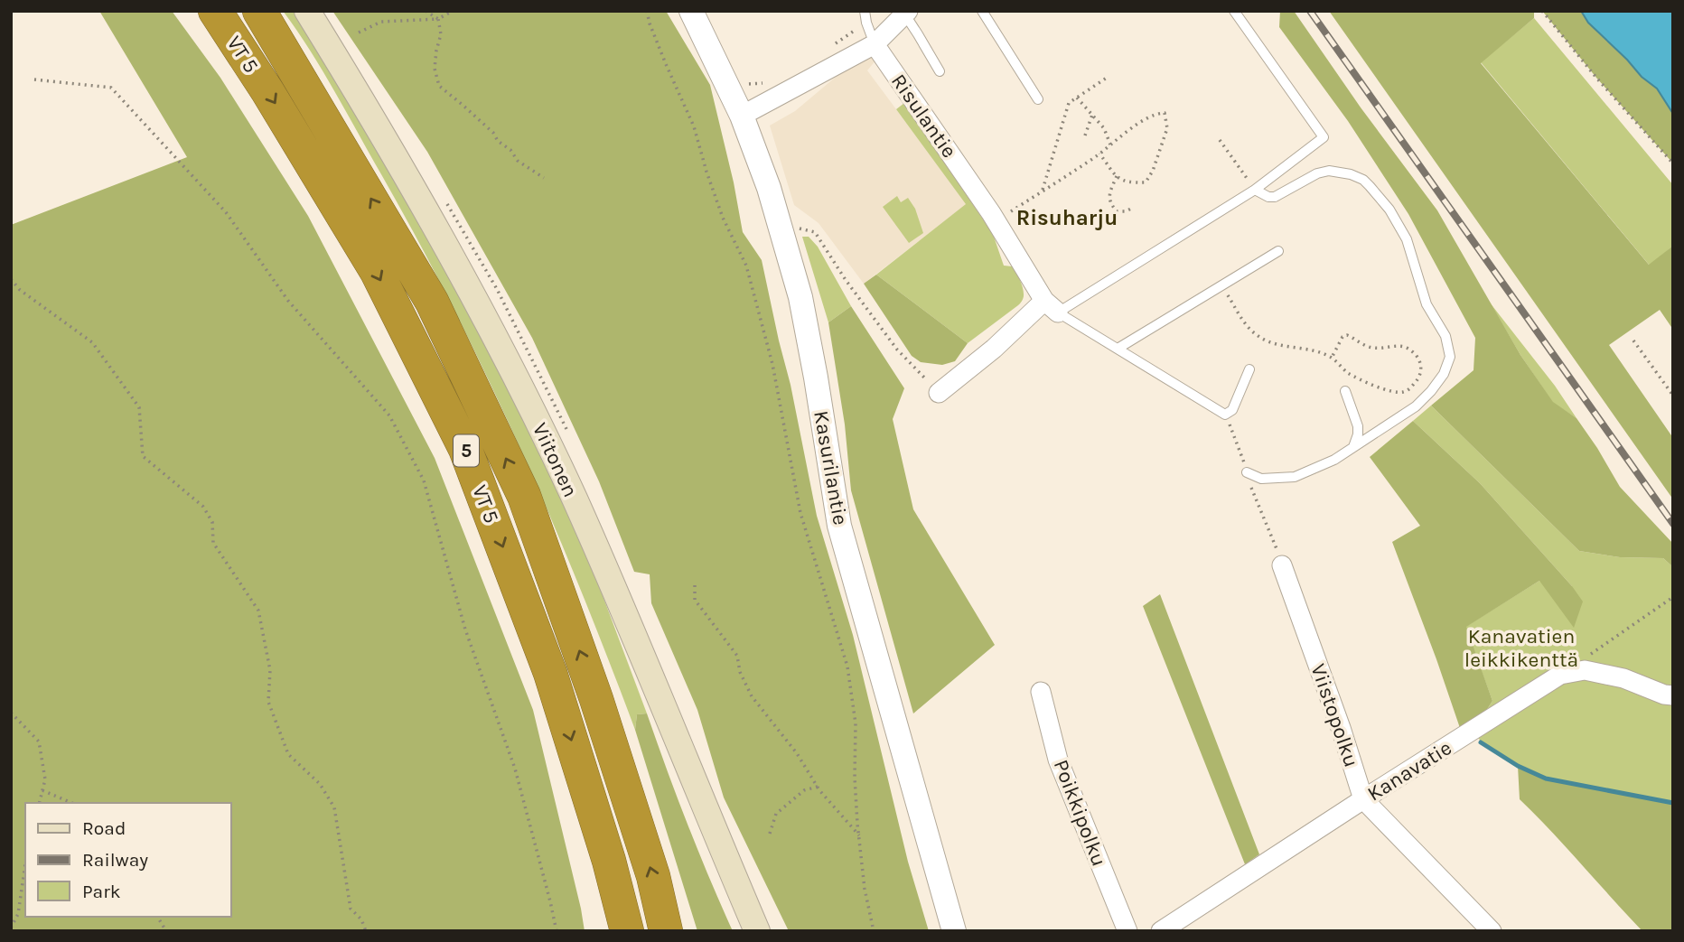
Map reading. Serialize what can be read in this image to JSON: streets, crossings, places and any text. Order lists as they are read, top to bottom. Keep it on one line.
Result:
{"streets":{"highway":["VT 5","5"],"main road":["Viitonen"],"street":["Risulantie","Kasurilantie","Viistopolku","Kanavatie","Poikkipolku"]},"crossings":[["Viistopolku","Kanavatie"]],"districts":["Risuharju"],"parks":["Kanavatien leikkikenttä"],"legend":["Road","Railway","Park"]}
